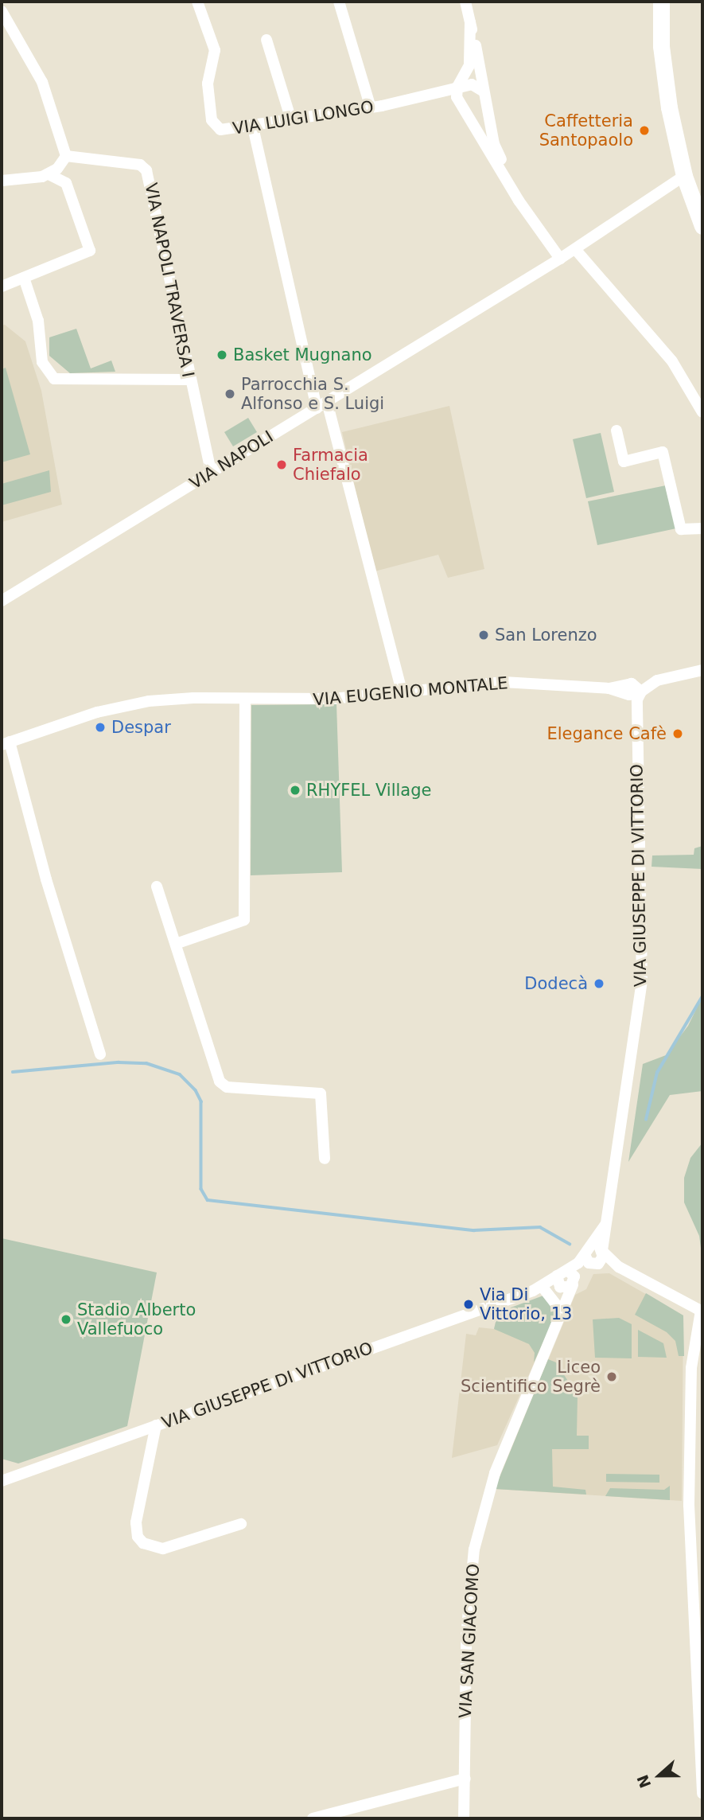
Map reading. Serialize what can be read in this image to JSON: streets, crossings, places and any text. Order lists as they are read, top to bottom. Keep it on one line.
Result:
{"streets":{"street":["VIA LUIGI LONGO","VIA NAPOLI TRAVERSA I","VIA NAPOLI","VIA EUGENIO MONTALE","VIA GIUSEPPE DI VITTORIO","VIA SAN GIACOMO"]},"crossings":[["VIA NAPOLI TRAVERSA I","VIA NAPOLI"],["VIA EUGENIO MONTALE","VIA GIUSEPPE DI VITTORIO"],["VIA GIUSEPPE DI VITTORIO","VIA SAN GIACOMO"]],"places":["Caffetteria Santopaolo","Basket Mugnano","Parrocchia S. Alfonso e S. Luigi","Farmacia Chiefalo","San Lorenzo","Despar","Elegance Cafè","RHYFEL Village","Dodecà","Via Di Vittorio, 13","Stadio Alberto Vallefuoco","Liceo Scientifico Segrè"],"north":"left"}
